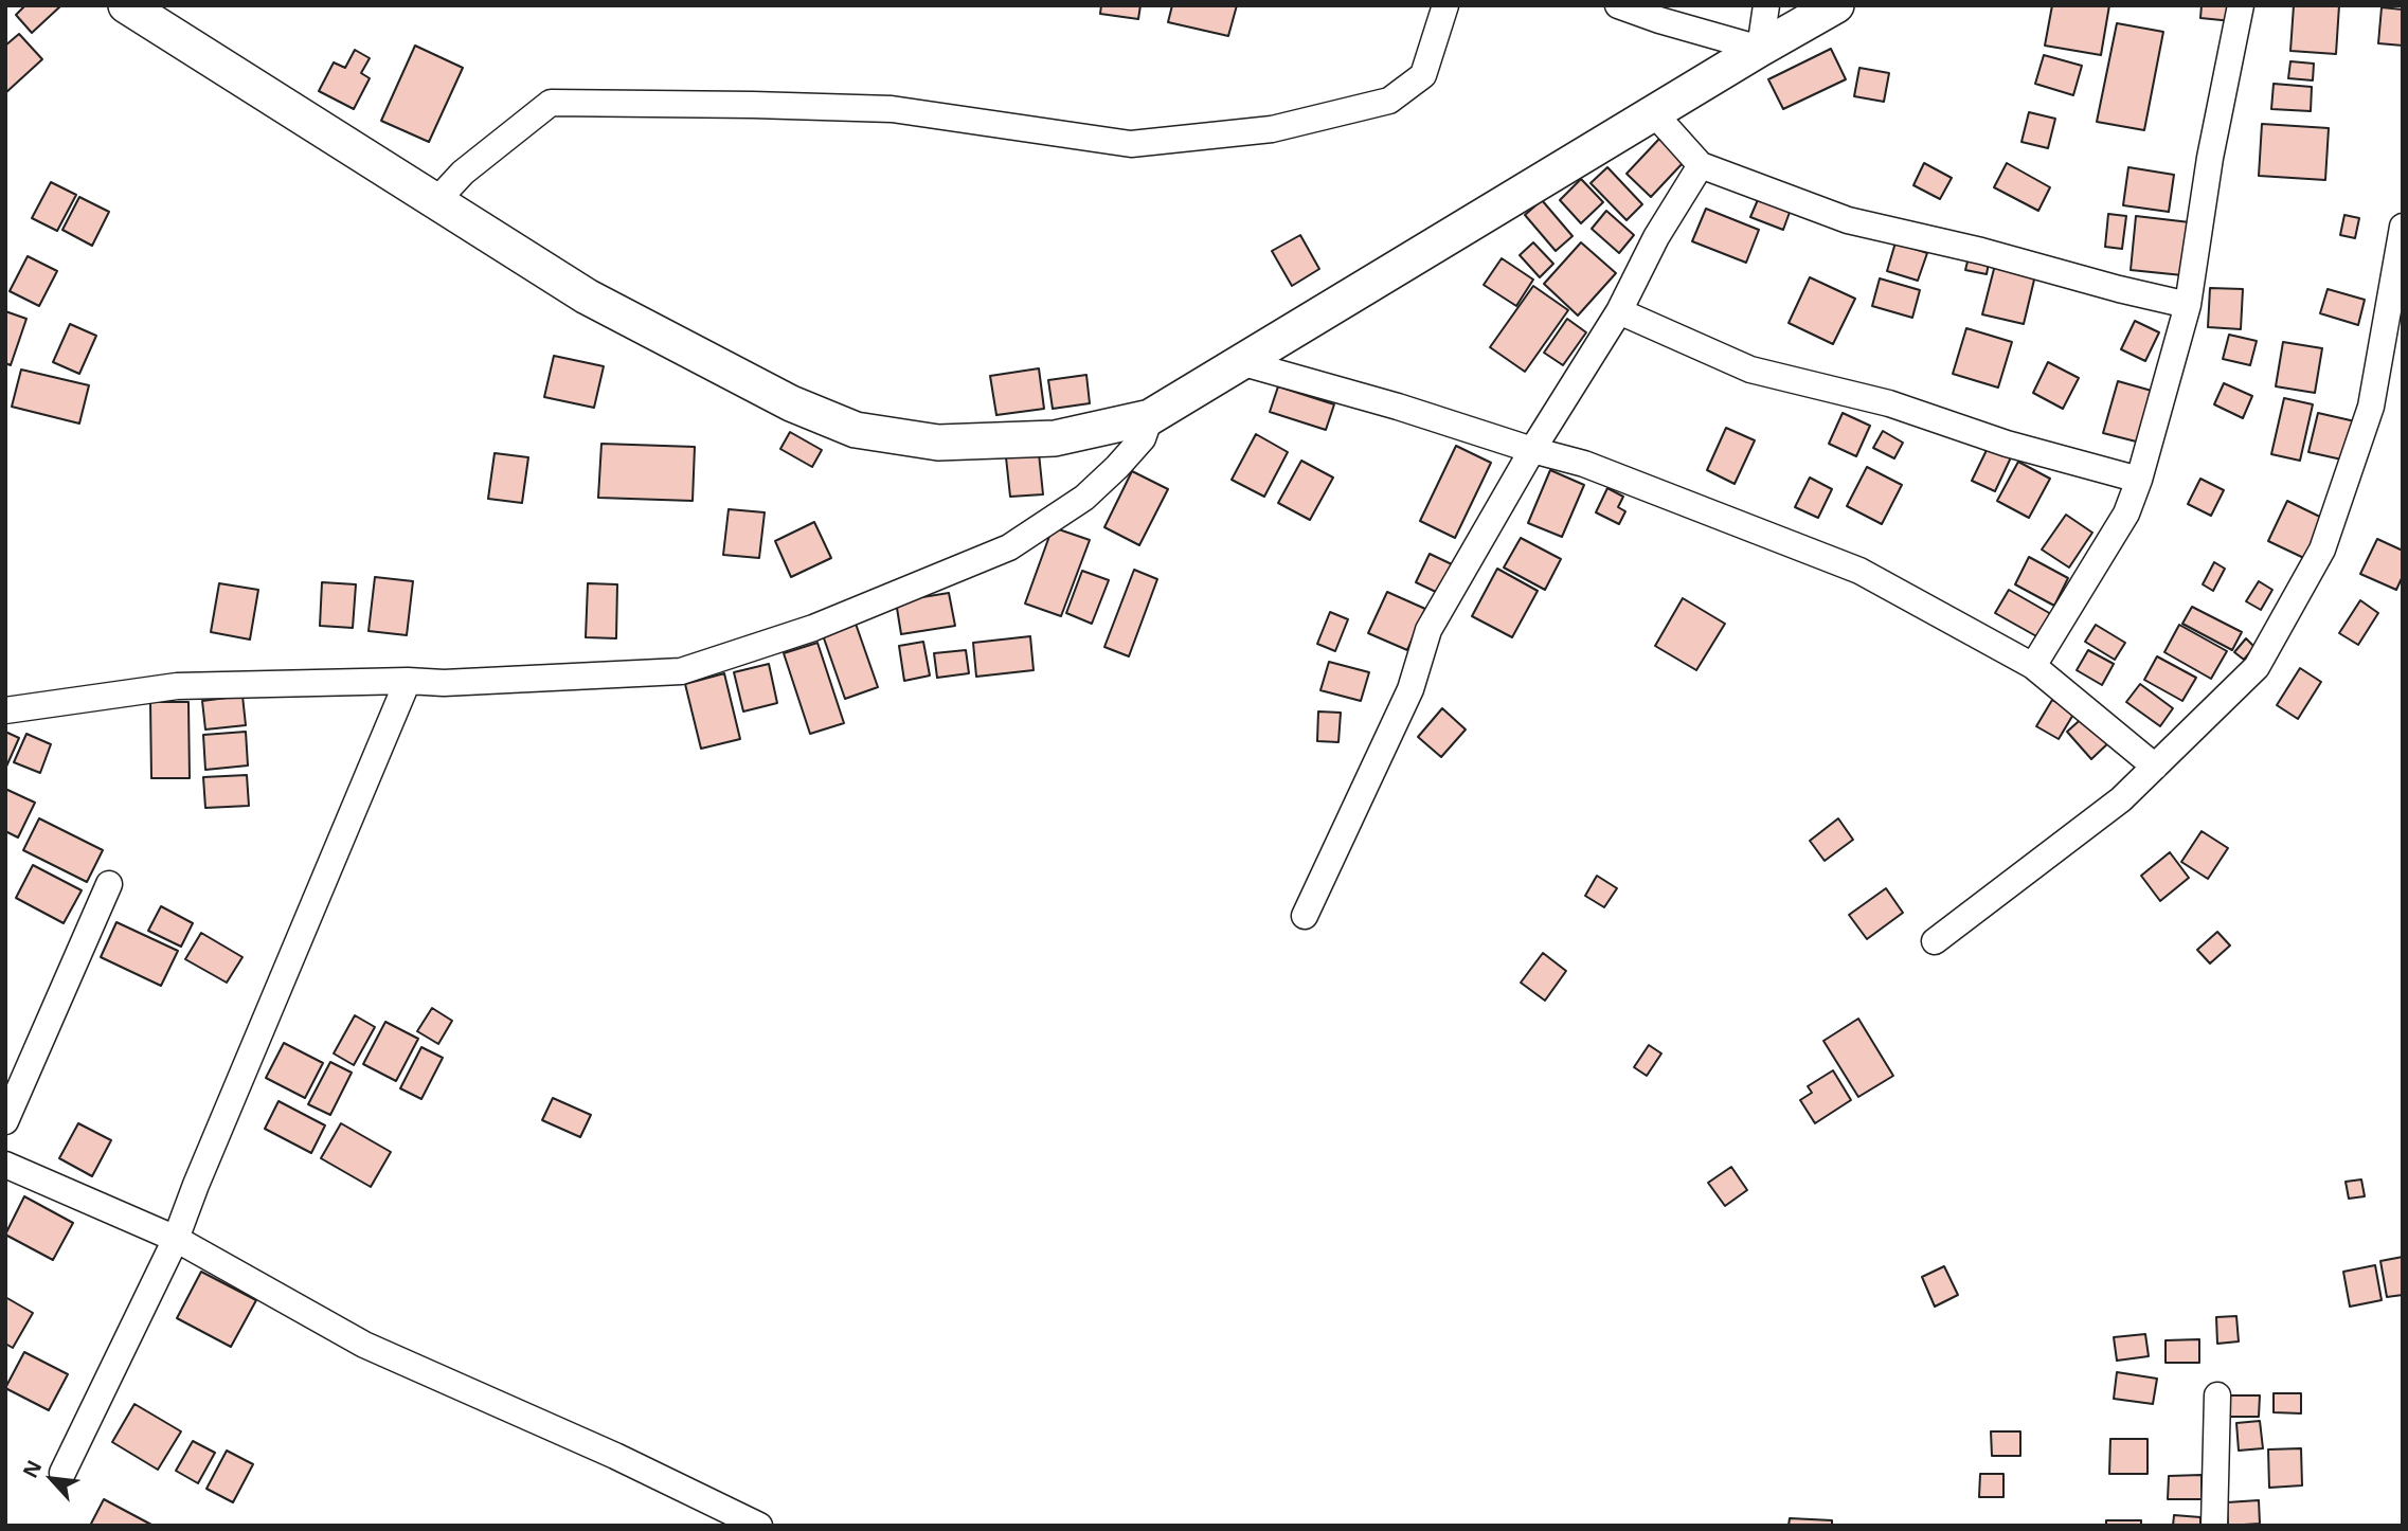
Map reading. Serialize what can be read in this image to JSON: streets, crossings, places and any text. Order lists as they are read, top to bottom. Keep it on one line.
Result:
{"north":"top left"}
